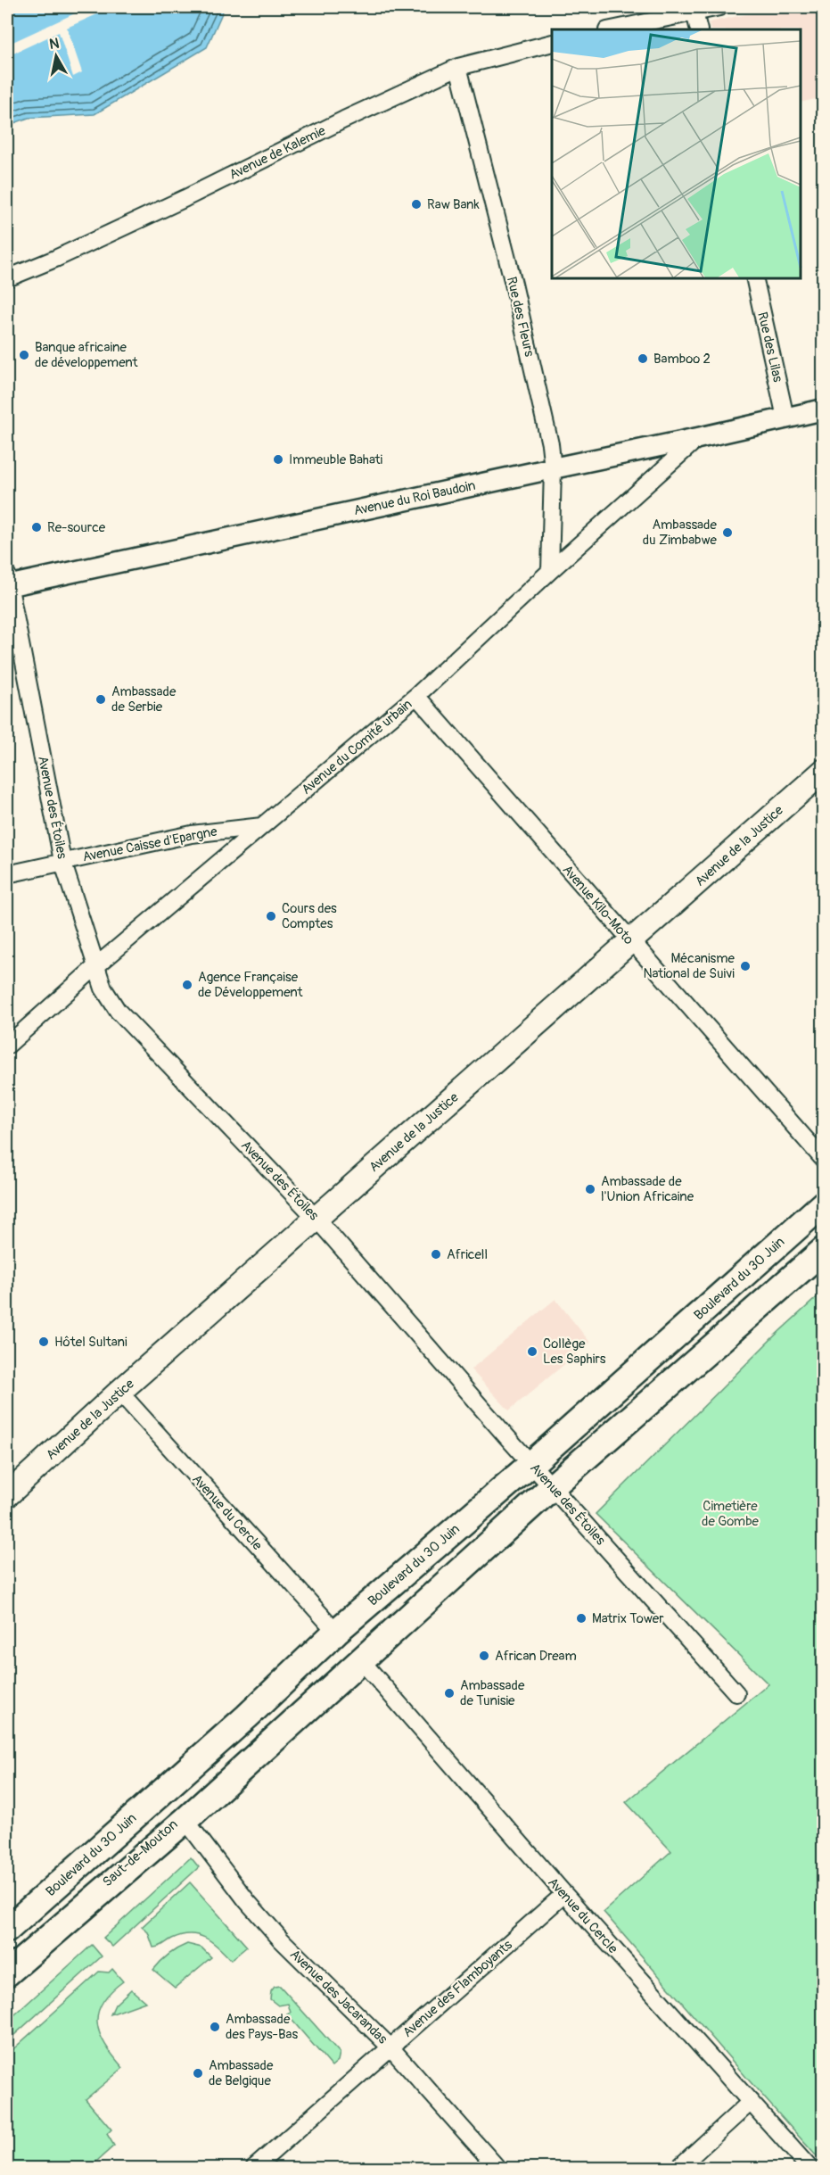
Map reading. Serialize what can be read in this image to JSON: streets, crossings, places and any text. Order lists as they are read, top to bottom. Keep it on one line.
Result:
{"streets":{"main road":["Avenue de la Justice","Boulevard du 30 Juin","Saut-de-Mouton"],"street":["Avenue de Kalemie","Rue des Fleurs","Rue des Lilas","Avenue du Roi Baudoin","Avenue du Comité urbain","Avenue des Étoiles","Avenue Caisse d'Epargne","Avenue Kilo-Moto","Avenue du Cercle","Avenue des Flamboyants","Avenue des Jacarandas"]},"crossings":[["Avenue de Kalemie","Rue des Fleurs"],["Rue des Fleurs","Avenue du Roi Baudoin"],["Rue des Fleurs","Avenue du Comité urbain"],["Rue des Lilas","Avenue du Roi Baudoin"],["Avenue du Roi Baudoin","Avenue du Comité urbain"],["Avenue du Roi Baudoin","Avenue des Étoiles"],["Avenue du Comité urbain","Avenue des Étoiles"],["Avenue du Comité urbain","Avenue Caisse d'Epargne"],["Avenue du Comité urbain","Avenue Kilo-Moto"],["Avenue des Étoiles","Avenue Caisse d'Epargne"],["Avenue des Étoiles","Avenue de la Justice"],["Avenue des Étoiles","Boulevard du 30 Juin"],["Avenue de la Justice","Avenue Kilo-Moto"],["Avenue de la Justice","Avenue du Cercle"],["Boulevard du 30 Juin","Avenue du Cercle"],["Boulevard du 30 Juin","Saut-de-Mouton"],["Avenue du Cercle","Avenue des Flamboyants"],["Avenue des Flamboyants","Avenue des Jacarandas"]],"parks":["Cimetière de Gombe"],"places":["Raw Bank","Banque africaine de développement","Bamboo 2","Immeuble Bahati","Re-source","Ambassade du Zimbabwe","Ambassade de Serbie","Cours des Comptes","Mécanisme National de Suivi","Agence Française de Développement","Ambassade de l'Union Africaine","Africell","Hôtel Sultani","Collège Les Saphirs","Matrix Tower","African Dream","Ambassade de Tunisie","Ambassade des Pays-Bas","Ambassade de Belgique"],"north":"top"}
